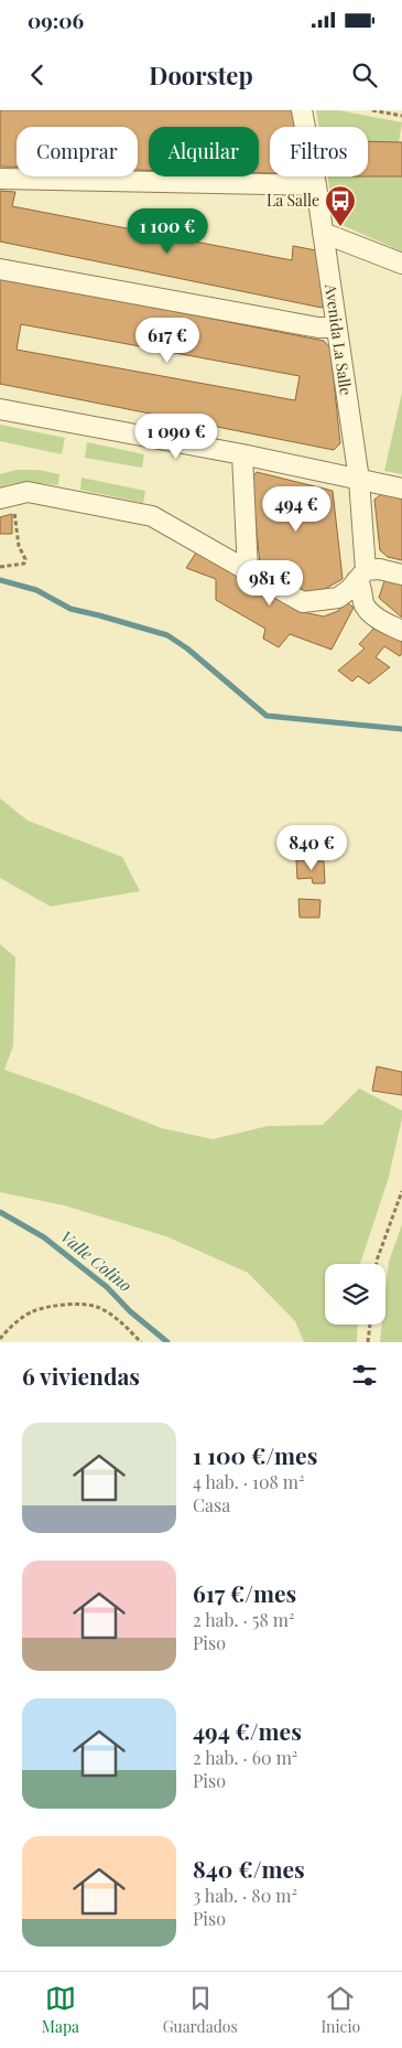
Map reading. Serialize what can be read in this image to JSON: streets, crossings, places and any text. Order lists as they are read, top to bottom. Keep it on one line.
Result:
{"streets":{"street":["Avenida La Salle"]},"water":["Valle Colino"],"places":{"bus stop":["La Salle"]},"page":{"status":"09:06","header":"Doorstep","chip":["Comprar","Alquilar","Filtros"],"price":["1 100 €","617 €","1 090 €","494 €","981 €","840 €"],"heading":"6 viviendas","list":[{"name":"1 100 €/mes","note":"4 hab. · 108 m² · Casa"},{"name":"617 €/mes","note":"2 hab. · 58 m² · Piso"},{"name":"494 €/mes","note":"2 hab. · 60 m² · Piso"},{"name":"840 €/mes","note":"3 hab. · 80 m² · Piso"}],"tabs":["Mapa","Guardados","Inicio"]}}
